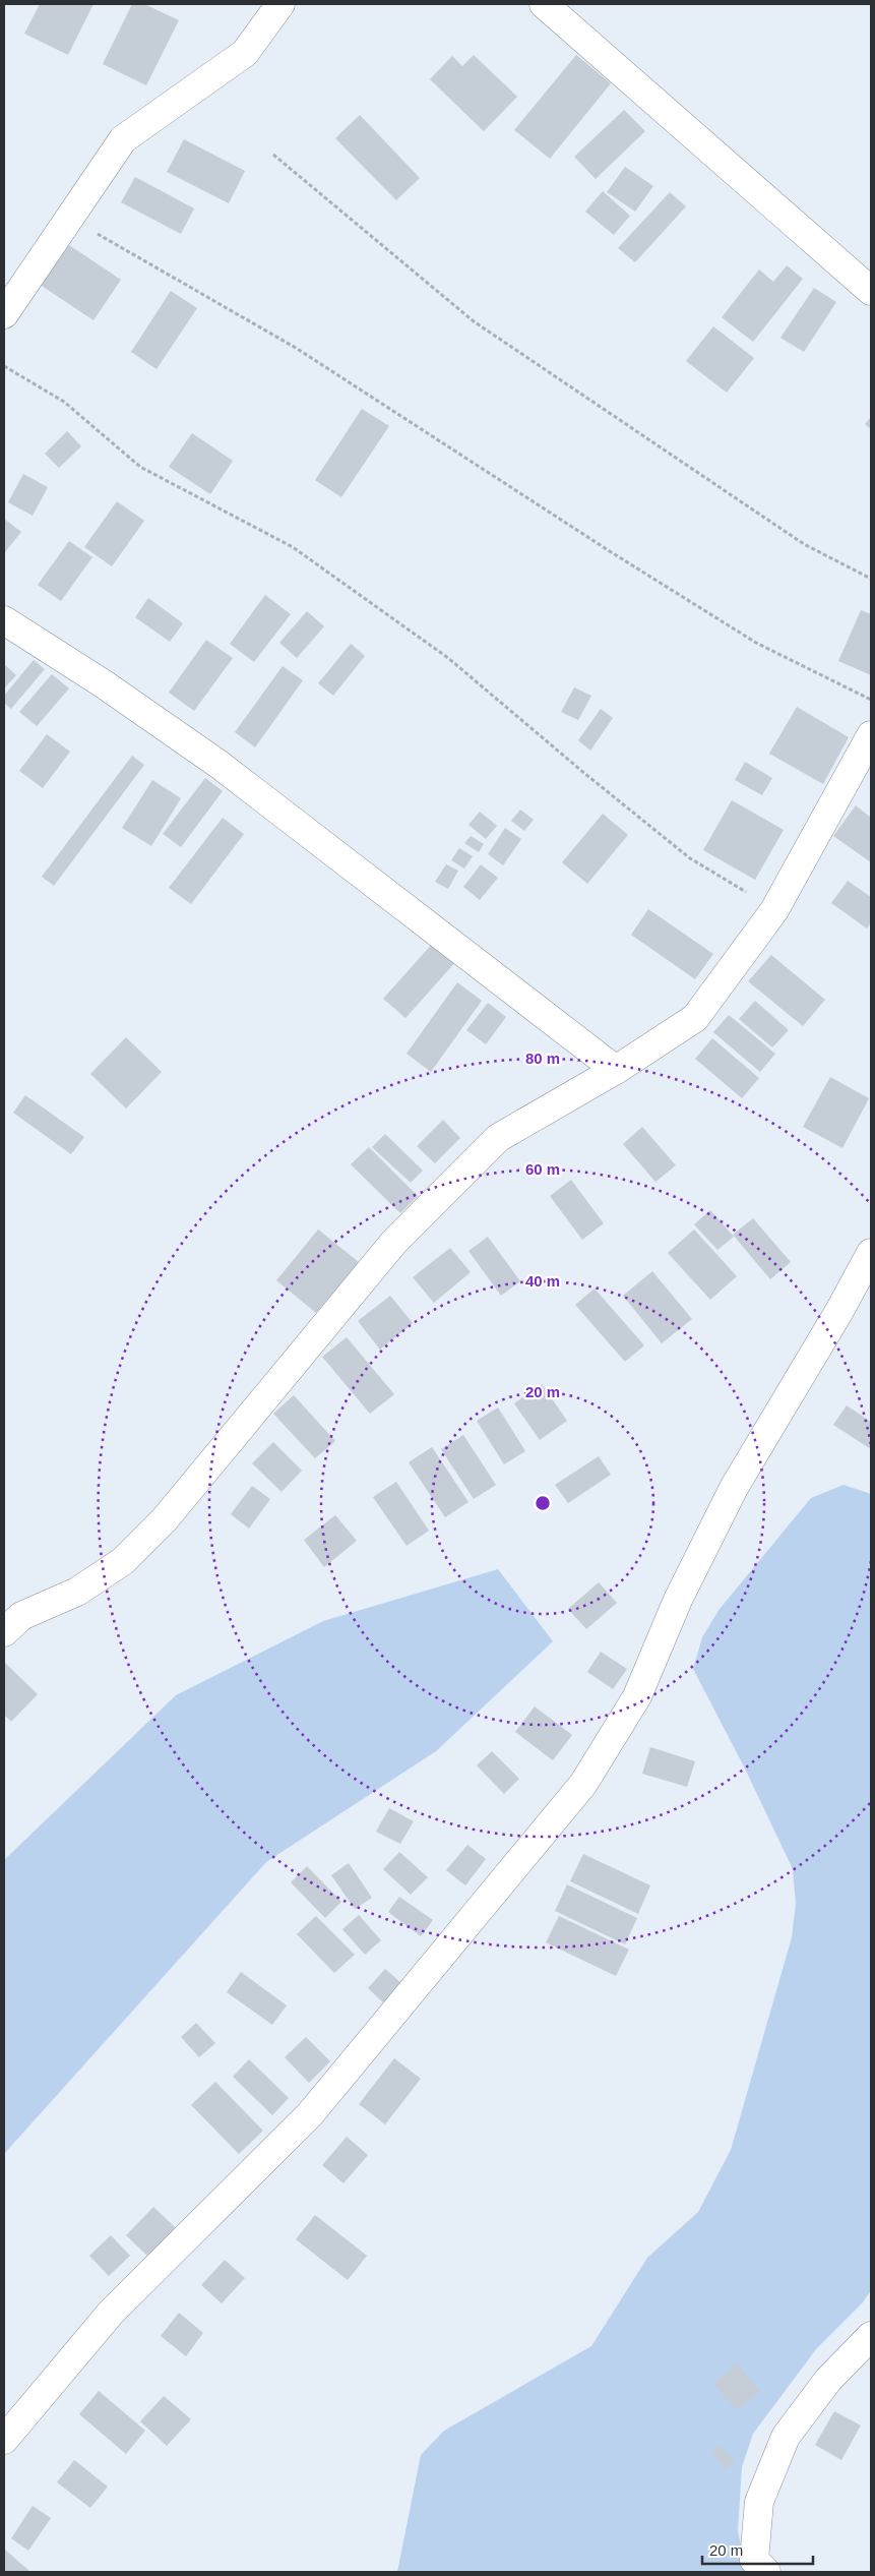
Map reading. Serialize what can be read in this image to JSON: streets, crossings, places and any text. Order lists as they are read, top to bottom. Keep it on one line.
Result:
{"scale_bar":"20 m","rings":["80 m","60 m","40 m","20 m"]}
